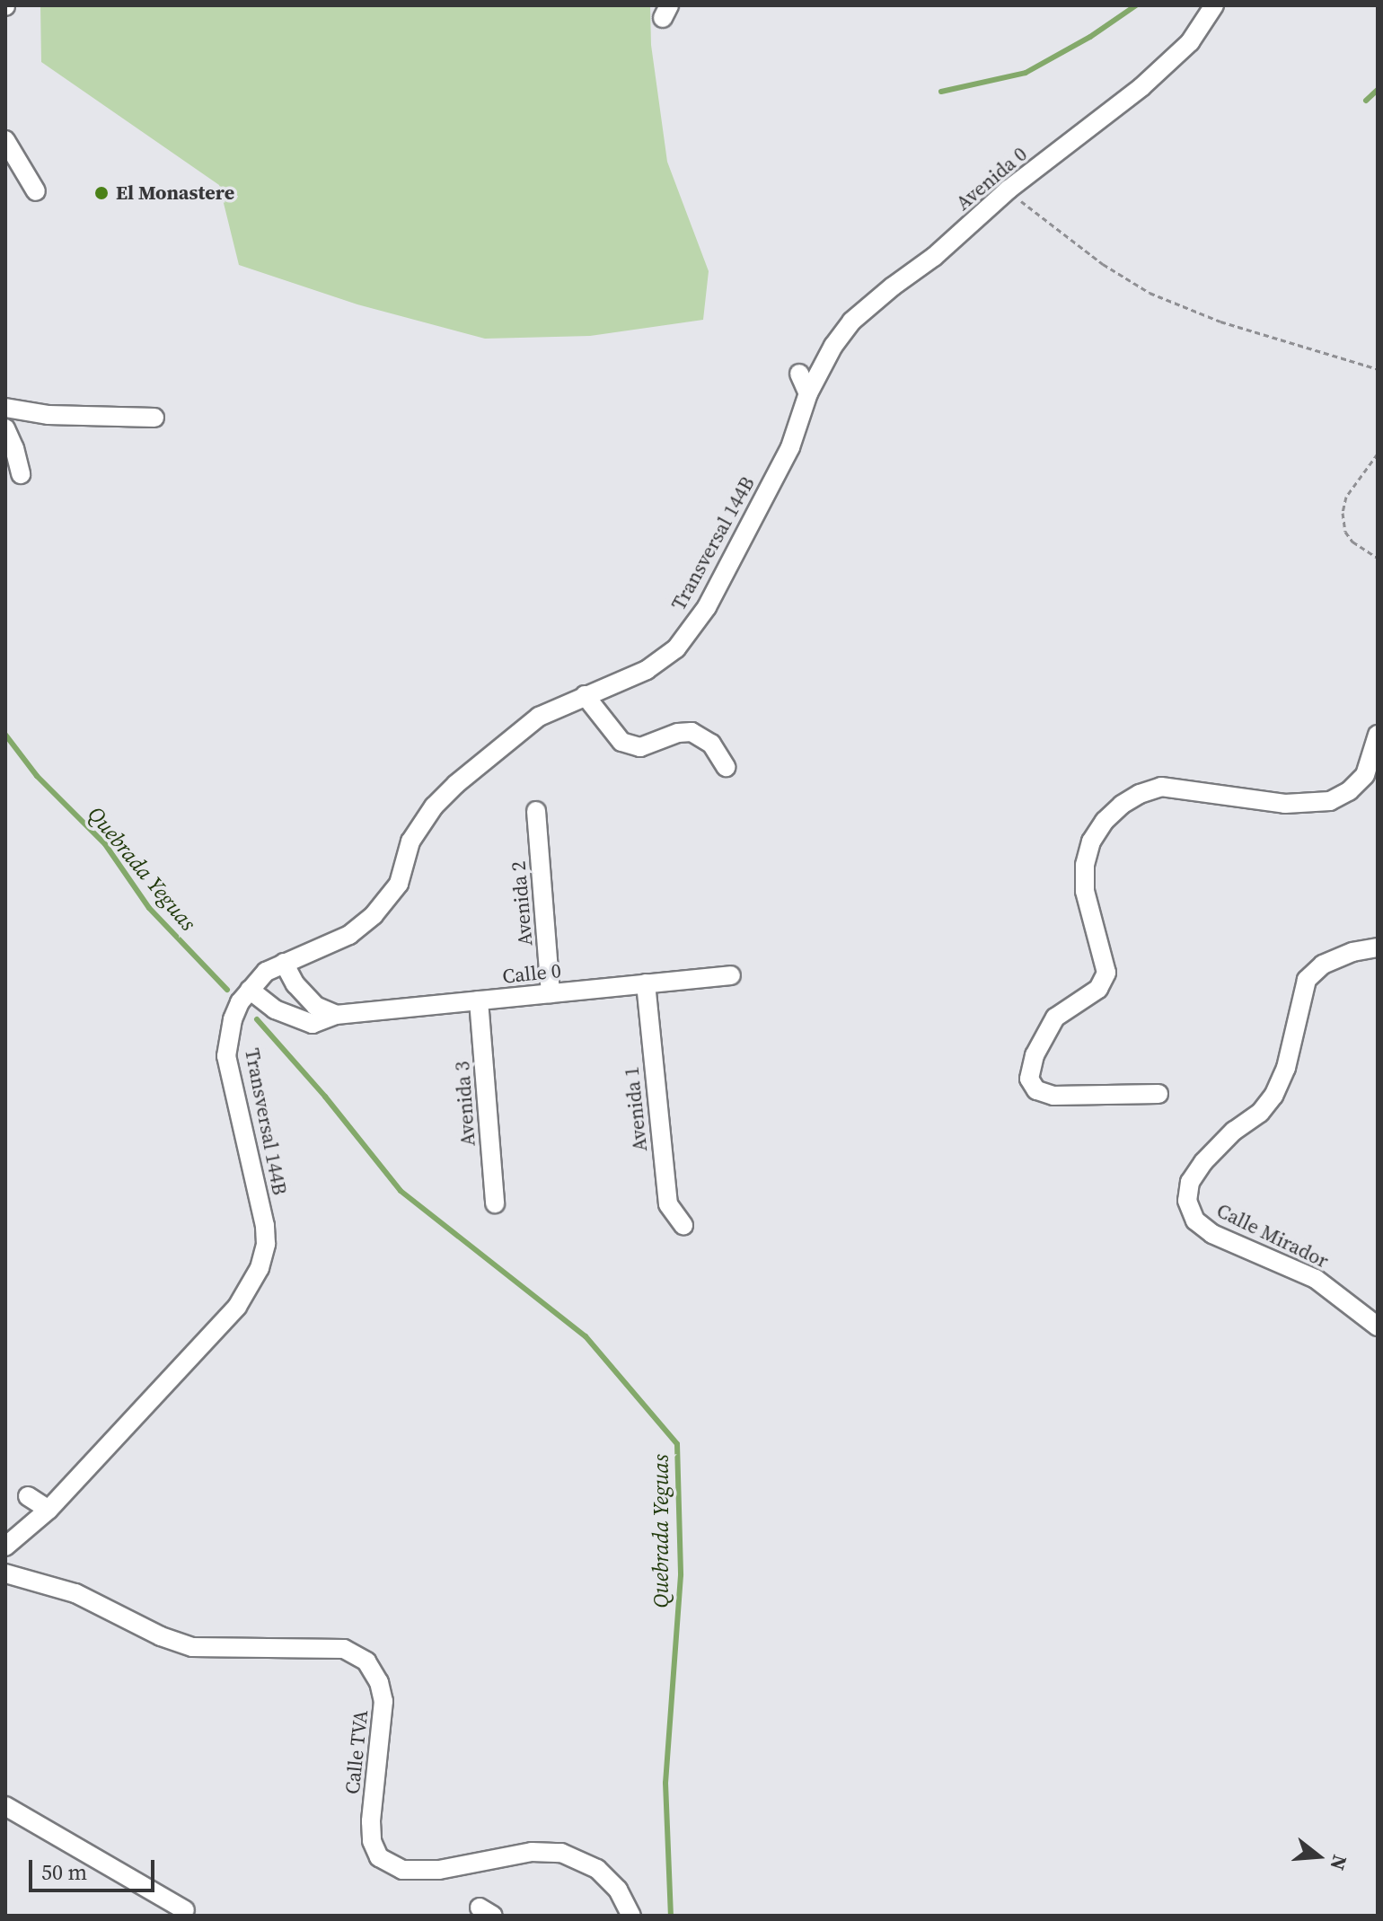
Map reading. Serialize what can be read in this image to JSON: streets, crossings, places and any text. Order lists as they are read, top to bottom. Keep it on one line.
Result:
{"streets":{"street":["Avenida 0","Transversal 144B","Avenida 2","Calle 0","Avenida 3","Avenida 1","Calle Mirador","Calle TVA"]},"crossings":[["Avenida 0","Transversal 144B"],["Transversal 144B","Calle 0"],["Avenida 2","Calle 0"],["Calle 0","Avenida 3"],["Calle 0","Avenida 1"]],"water":["Quebrada Yeguas"],"places":["El Monastere"],"scale_bar":"50 m","north":"right"}
